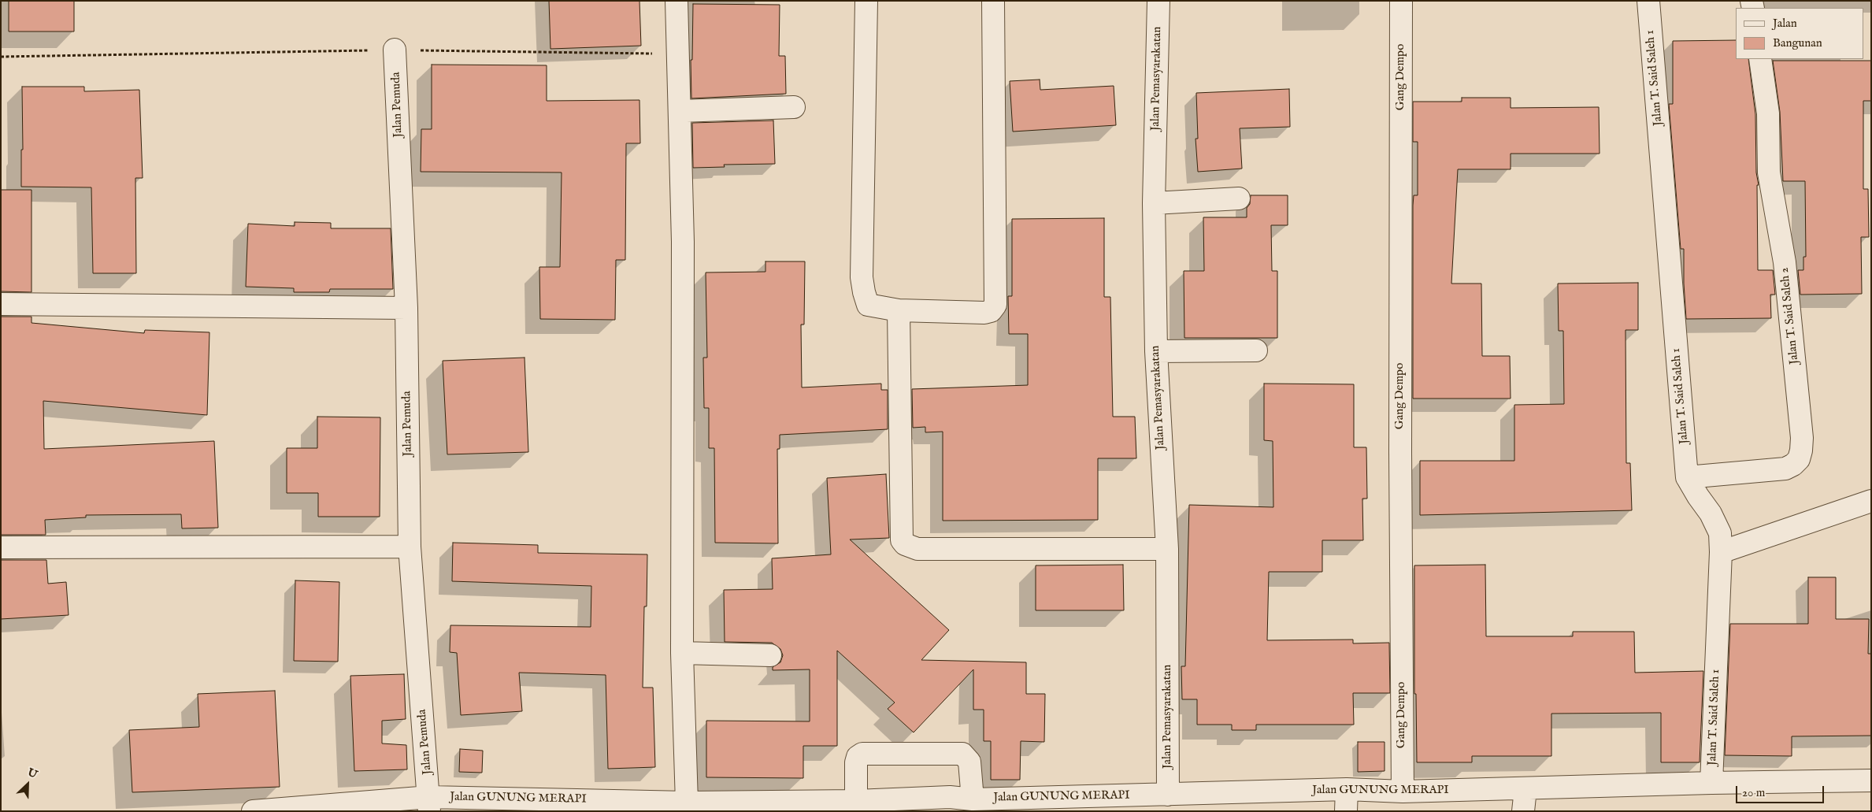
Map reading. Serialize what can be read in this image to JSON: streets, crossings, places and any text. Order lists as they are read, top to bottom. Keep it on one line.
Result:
{"streets":{"street":["Gang Dempo","Jalan T. Said Saleh 1","Jalan Pemasyarakatan","Jalan Pemuda","Jalan T. Said Saleh 2","Jalan GUNUNG MERAPI"]},"crossings":[["Gang Dempo","Jalan GUNUNG MERAPI"],["Jalan T. Said Saleh 1","Jalan T. Said Saleh 2"],["Jalan T. Said Saleh 1","Jalan GUNUNG MERAPI"],["Jalan Pemasyarakatan","Jalan GUNUNG MERAPI"],["Jalan Pemuda","Jalan GUNUNG MERAPI"]],"legend":["Jalan","Bangunan"],"scale_bar":"20 m","north":"top right"}
